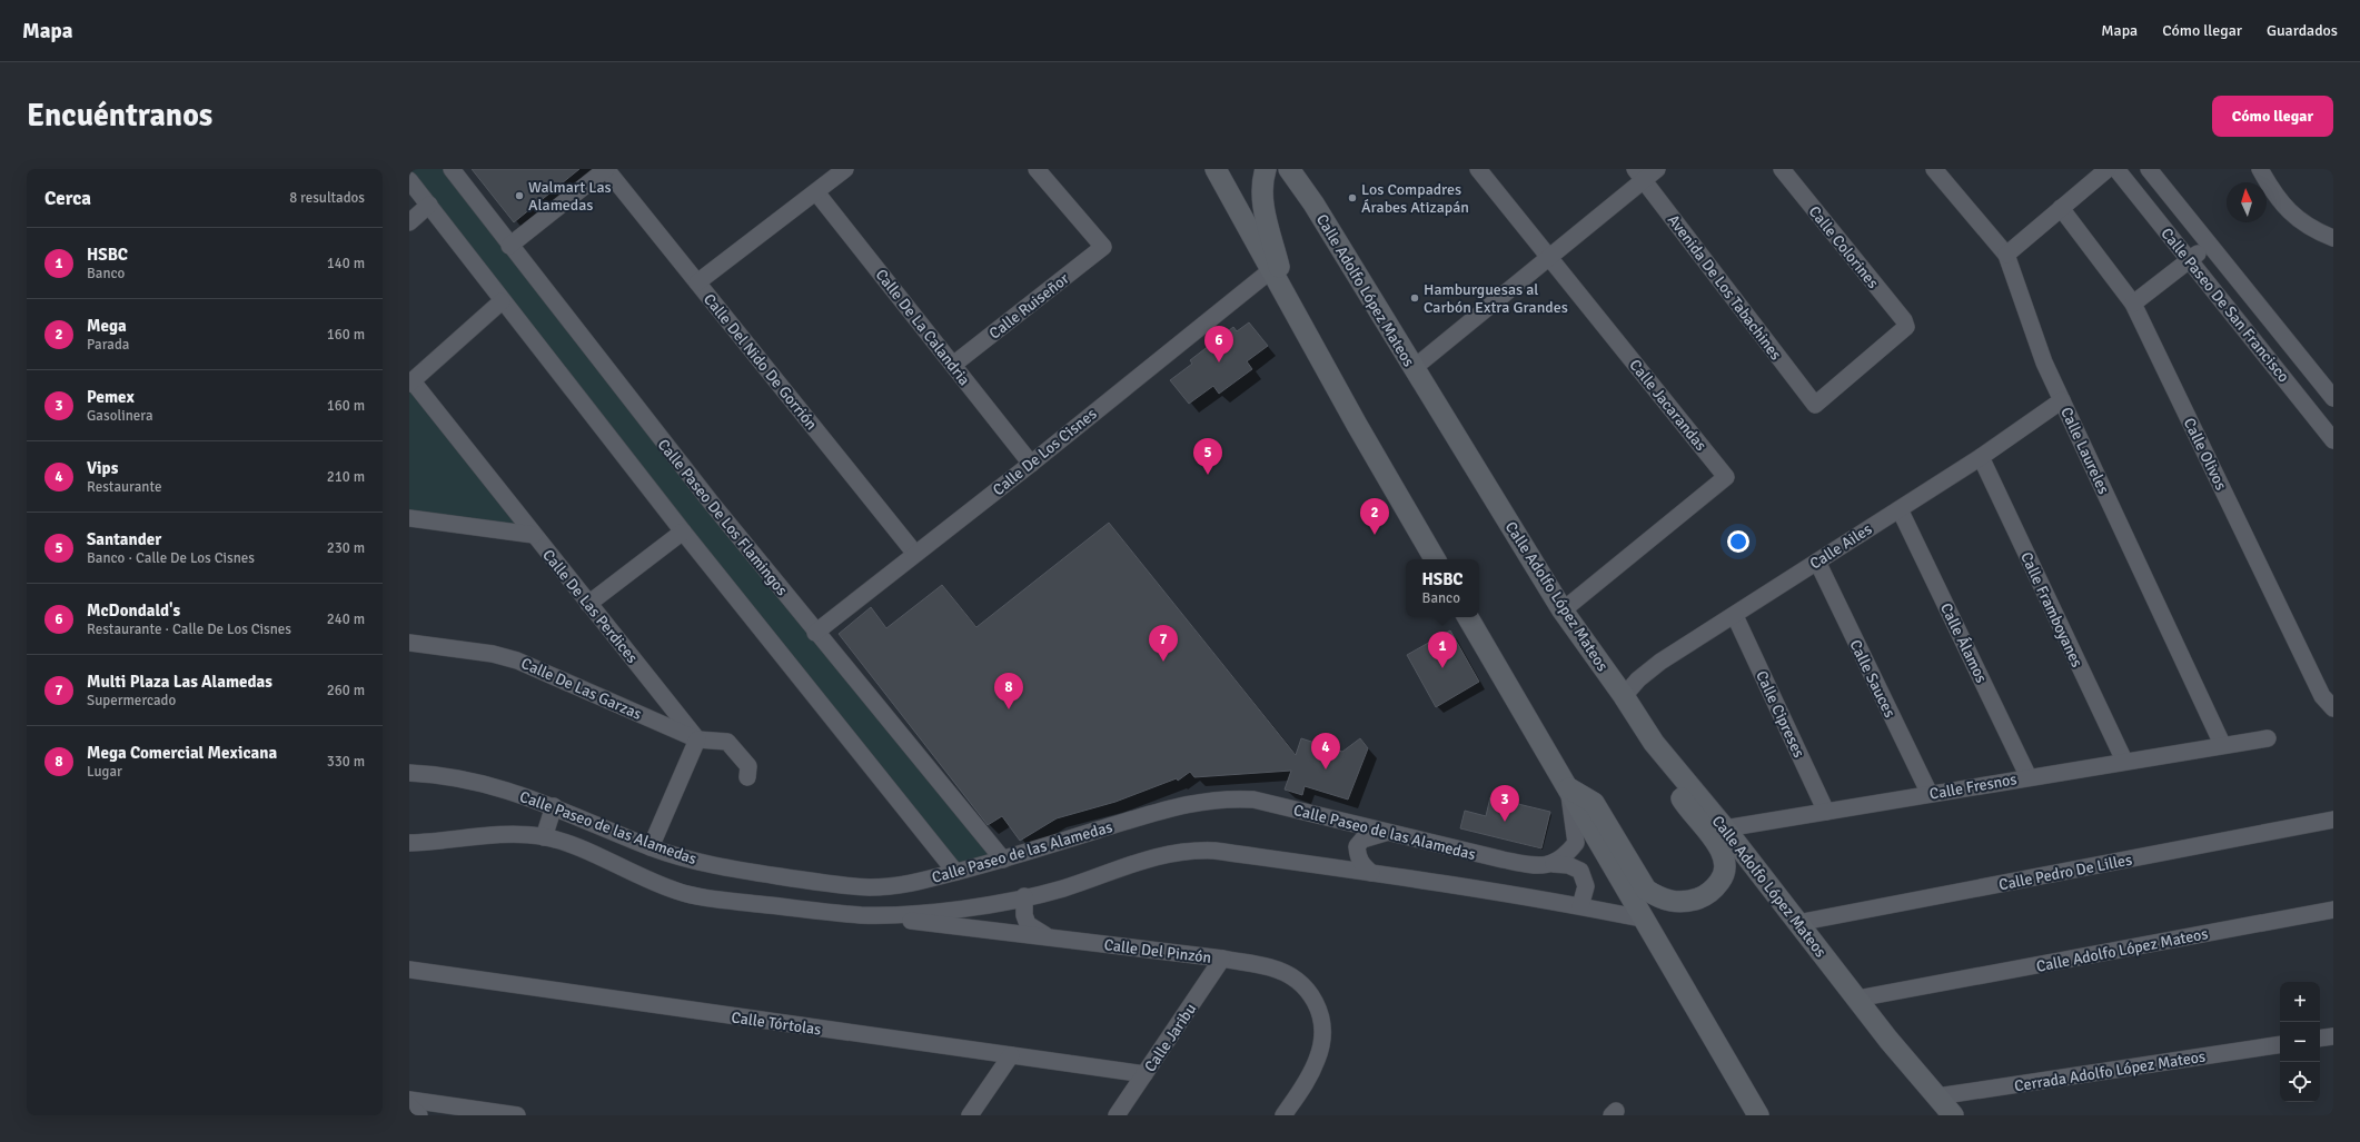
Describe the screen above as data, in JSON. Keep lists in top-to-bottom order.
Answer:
{
  "streets": {
    "main road": ["Calle Adolfo López Mateos"],
    "street": [
      "Calle Colorines",
      "Avenida De Los Tabachines",
      "Calle Paseo De San Francisco",
      "Calle Ruiseñor",
      "Calle De La Calandria",
      "Calle Del Nido De Gorrión",
      "Calle Jacarandas",
      "Calle Laureles",
      "Calle De Los Cisnes",
      "Calle Olivos",
      "Calle Paseo De Los Flamingos",
      "Calle Ailes",
      "Calle De Las Perdices",
      "Calle Framboyanes",
      "Calle Álamos",
      "Calle Sauces",
      "Calle De Las Garzas",
      "Calle Cipreses",
      "Calle Fresnos",
      "Calle Paseo de las Alamedas",
      "Calle Pedro De Lilles",
      "Calle Del Pinzón",
      "Calle Tórtolas",
      "Calle Jaribu",
      "Cerrada Adolfo López Mateos"
    ]
  },
  "crossings": [
    ["Calle Colorines", "Avenida De Los Tabachines"],
    ["Calle Adolfo López Mateos", "Calle Jacarandas"],
    ["Calle Adolfo López Mateos", "Calle Ailes"],
    ["Calle Adolfo López Mateos", "Calle Fresnos"],
    ["Calle Adolfo López Mateos", "Calle Pedro De Lilles"],
    ["Calle Adolfo López Mateos", "Cerrada Adolfo López Mateos"],
    ["Calle Ruiseñor", "Calle De La Calandria"],
    ["Calle De La Calandria", "Calle De Los Cisnes"],
    ["Calle Del Nido De Gorrión", "Calle De Los Cisnes"],
    ["Calle Laureles", "Calle Ailes"],
    ["Calle Laureles", "Calle Fresnos"],
    ["Calle De Los Cisnes", "Calle Paseo De Los Flamingos"],
    ["Calle Paseo De Los Flamingos", "Calle Paseo de las Alamedas"],
    ["Calle Ailes", "Calle Framboyanes"],
    ["Calle Ailes", "Calle Álamos"],
    ["Calle Ailes", "Calle Sauces"],
    ["Calle Ailes", "Calle Cipreses"],
    ["Calle De Las Perdices", "Calle De Las Garzas"],
    ["Calle Framboyanes", "Calle Fresnos"],
    ["Calle Álamos", "Calle Fresnos"],
    ["Calle Sauces", "Calle Fresnos"],
    ["Calle Cipreses", "Calle Fresnos"],
    ["Calle Paseo de las Alamedas", "Calle Del Pinzón"],
    ["Calle Del Pinzón", "Calle Jaribu"],
    ["Calle Tórtolas", "Calle Jaribu"]
  ],
  "places": ["Walmart Las Alamedas", "Los Compadres Árabes Atizapán", "Hamburguesas al Carbón Extra Grandes"],
  "north": "top",
  "page": {
    "header": "Mapa",
    "nav": ["Mapa", "Cómo llegar", "Guardados"],
    "buttons": "Cómo llegar",
    "title": "Encuéntranos",
    "heading": ["Cerca", "8 resultados"],
    "list": [
      {
        "mark": "1",
        "name": "HSBC",
        "note": "Banco",
        "value": "140 m"
      },
      {
        "mark": "2",
        "name": "Mega",
        "note": "Parada",
        "value": "160 m"
      },
      {
        "mark": "3",
        "name": "Pemex",
        "note": "Gasolinera",
        "value": "160 m"
      },
      {
        "mark": "4",
        "name": "Vips",
        "note": "Restaurante",
        "value": "210 m"
      },
      {
        "mark": "5",
        "name": "Santander",
        "note": "Banco · Calle De Los Cisnes",
        "value": "230 m"
      },
      {
        "mark": "6",
        "name": "McDondald's",
        "note": "Restaurante · Calle De Los Cisnes",
        "value": "240 m"
      },
      {
        "mark": "7",
        "name": "Multi Plaza Las Alamedas",
        "note": "Supermercado",
        "value": "260 m"
      },
      {
        "mark": "8",
        "name": "Mega Comercial Mexicana",
        "note": "Lugar",
        "value": "330 m"
      }
    ],
    "pins": [
      "6",
      "5",
      "2",
      "7",
      "1",
      "8",
      "4",
      "3"
    ],
    "popup": ["HSBC", "Banco"],
    "map_buttons": ["+", "−"]
  }
}
